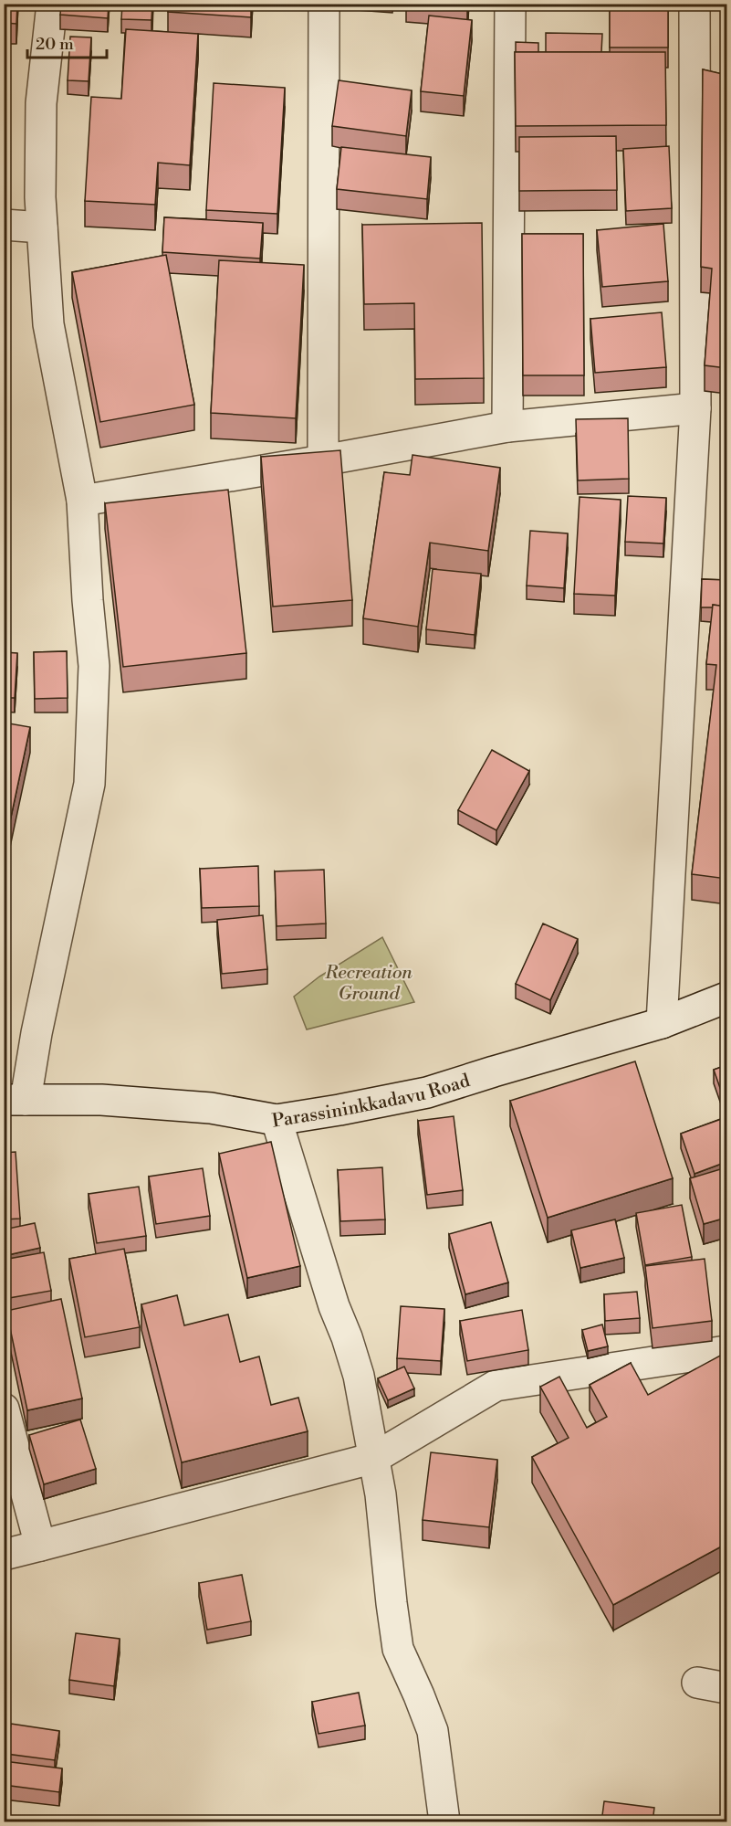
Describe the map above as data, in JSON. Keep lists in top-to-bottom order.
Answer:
{
  "streets": {
    "street": ["Parassininkkadavu Road"]
  },
  "parks": ["Recreation Ground"],
  "scale_bar": "20 m"
}
